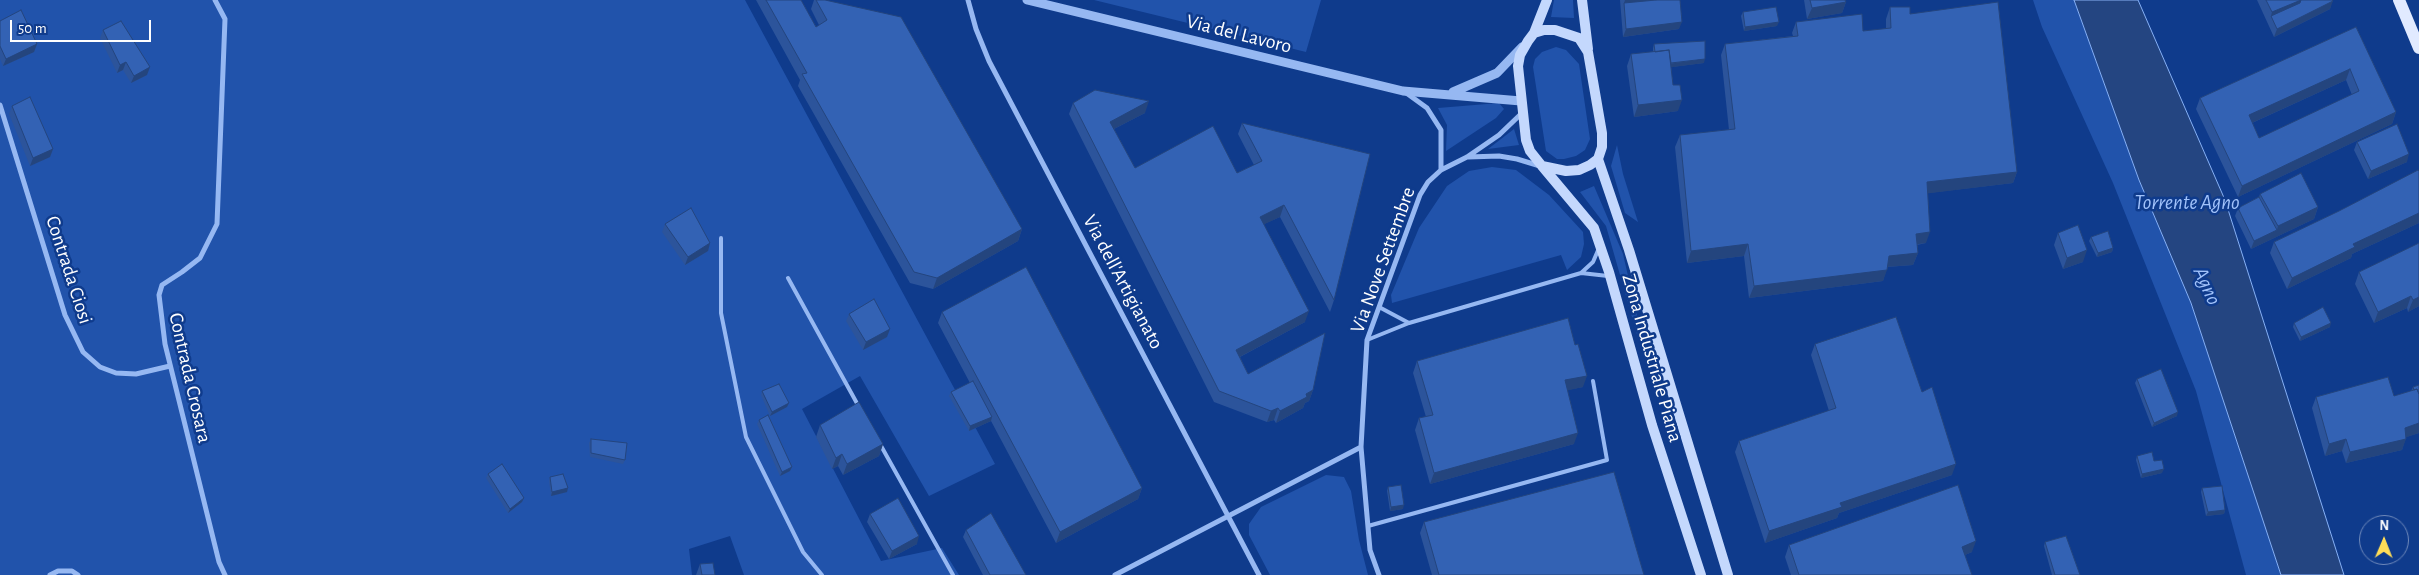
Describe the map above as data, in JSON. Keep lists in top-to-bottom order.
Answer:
{
  "streets": {
    "main road": ["Zona Industriale Piana"],
    "street": [
      "Via del Lavoro",
      "Via Nove Settembre",
      "Contrada Ciosi",
      "Via dell'Artigianato",
      "Contrada Crosara"
    ]
  },
  "crossings": [
    ["Via del Lavoro", "Via Nove Settembre"],
    ["Via del Lavoro", "Zona Industriale Piana"],
    ["Via Nove Settembre", "Zona Industriale Piana"],
    ["Contrada Ciosi", "Contrada Crosara"]
  ],
  "water": ["Torrente Agno", "Agno"],
  "scale_bar": "50 m",
  "north": "top"
}
